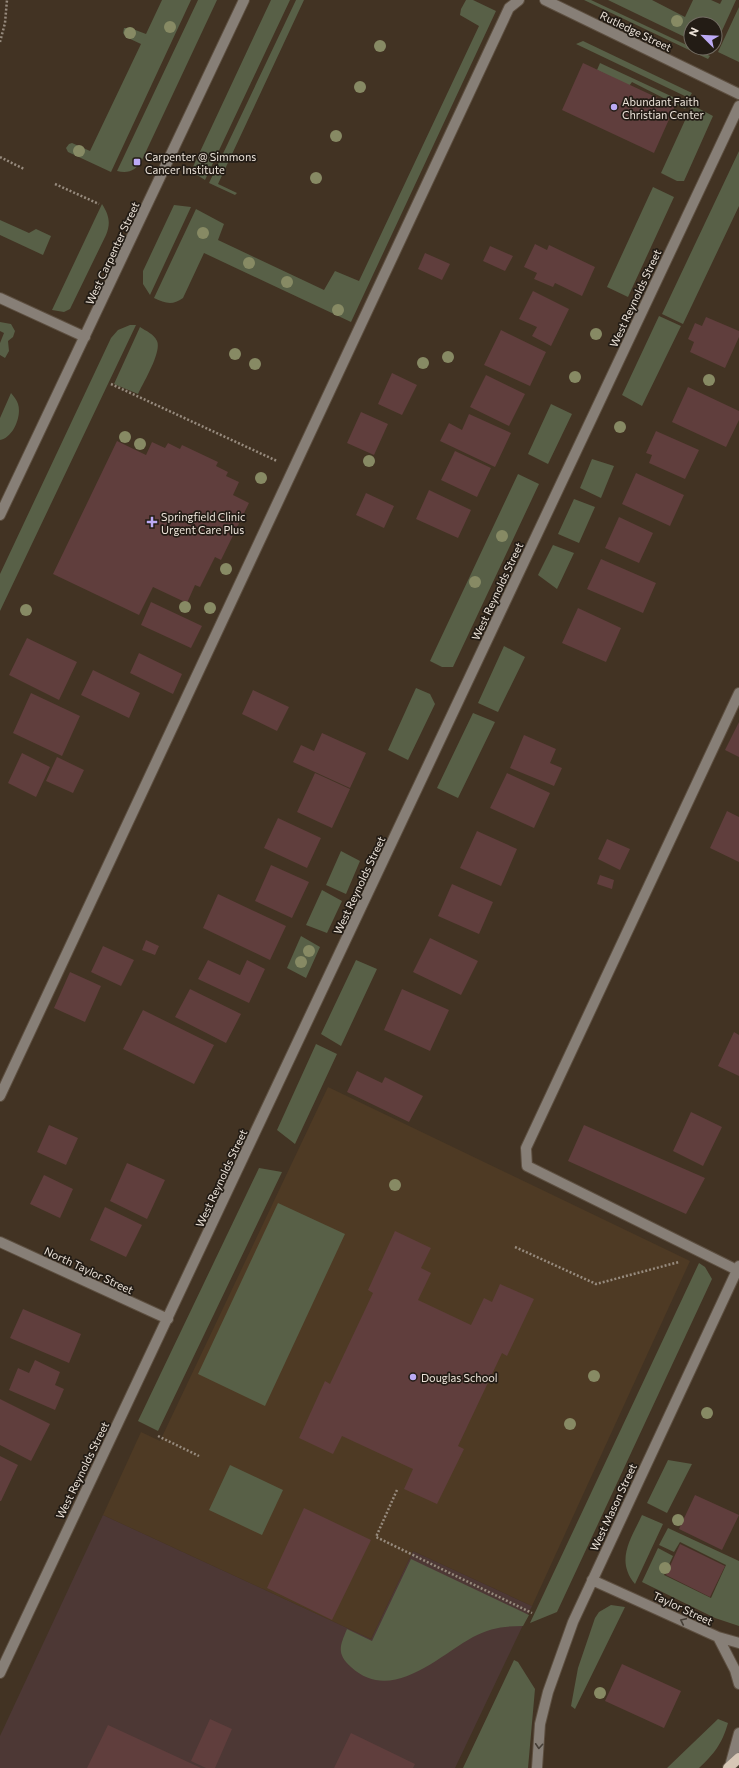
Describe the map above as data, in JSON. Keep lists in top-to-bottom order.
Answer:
{
  "streets": {
    "street": [
      "Rutledge Street",
      "West Carpenter Street",
      "West Reynolds Street",
      "North Taylor Street",
      "West Mason Street",
      "Taylor Street"
    ]
  },
  "crossings": [
    ["West Reynolds Street", "North Taylor Street"],
    ["West Mason Street", "Taylor Street"]
  ],
  "one_way": ["West Mason Street", "Taylor Street"],
  "places": {
    "other": ["Abundant Faith Christian Center", "Douglas School"],
    "transit": ["Carpenter @ Simmons Cancer Institute"],
    "health": ["Springfield Clinic Urgent Care Plus"]
  },
  "north": "top left"
}
